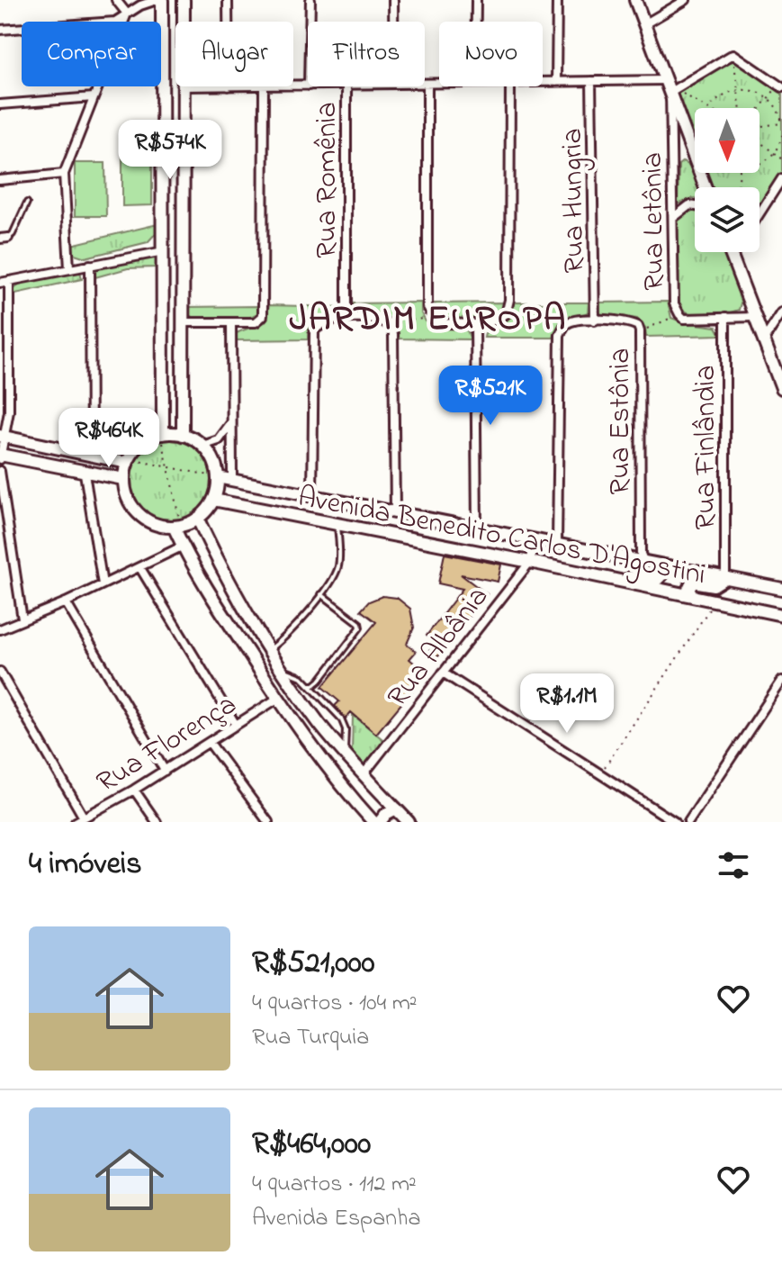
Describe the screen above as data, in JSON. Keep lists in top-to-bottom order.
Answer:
{
  "streets": {
    "main road": ["Avenida Benedito Carlos D'Agostini"],
    "street": [
      "Rua Romênia",
      "Rua Hungria",
      "Rua Letônia",
      "Rua Estônia",
      "Rua Finlândia",
      "Rua Albânia",
      "Rua Florença"
    ]
  },
  "crossings": [
    ["Rua Hungria", "Rua Estônia"],
    ["Rua Letônia", "Rua Finlândia"],
    ["Rua Estônia", "Avenida Benedito Carlos D'Agostini"],
    ["Rua Finlândia", "Avenida Benedito Carlos D'Agostini"],
    ["Avenida Benedito Carlos D'Agostini", "Rua Albânia"]
  ],
  "districts": ["JARDIM EUROPA"],
  "north": "bottom",
  "page": {
    "chip": [
      "Comprar",
      "Alugar",
      "Filtros",
      "Novo"
    ],
    "price": [
      "R$574K",
      "R$521K",
      "R$464K",
      "R$1.1M"
    ],
    "heading": "4 imóveis",
    "list": [
      {
        "name": "R$521,000",
        "note": "4 quartos · 104 m² · Rua Turquia"
      },
      {
        "name": "R$464,000",
        "note": "4 quartos · 112 m² · Avenida Espanha"
      }
    ]
  }
}
